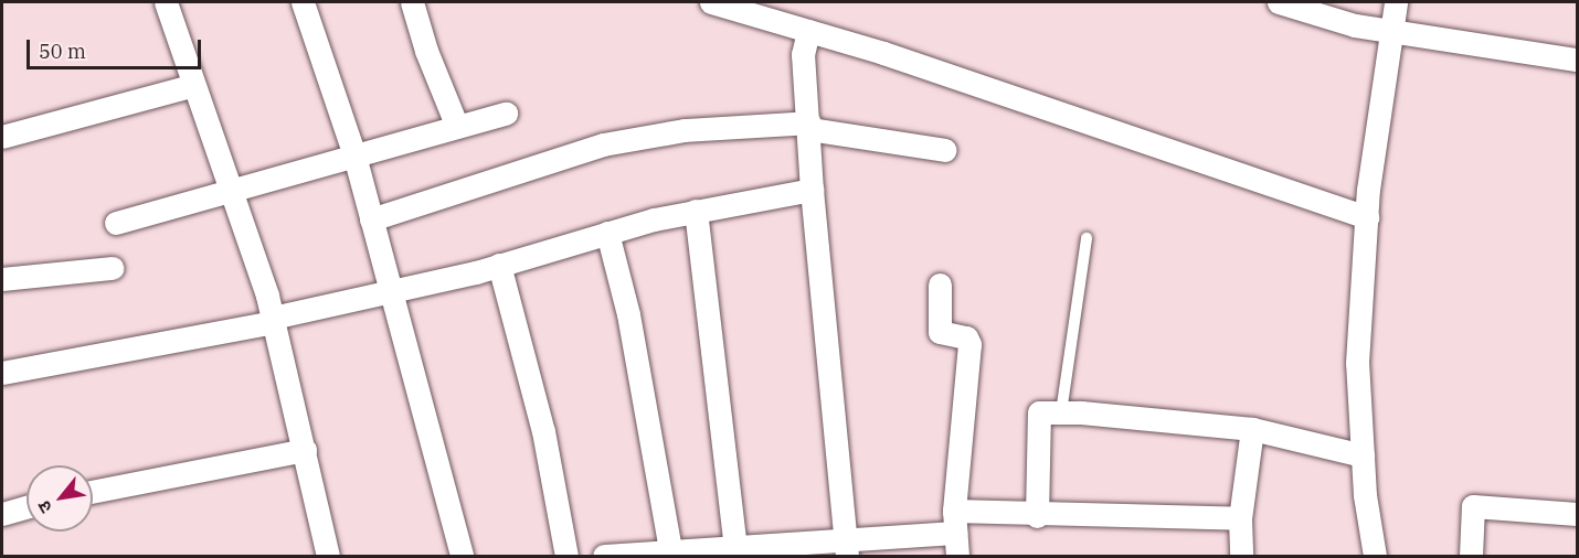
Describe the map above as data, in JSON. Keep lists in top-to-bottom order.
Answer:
{
  "scale_bar": "50 m",
  "north": "bottom left"
}
